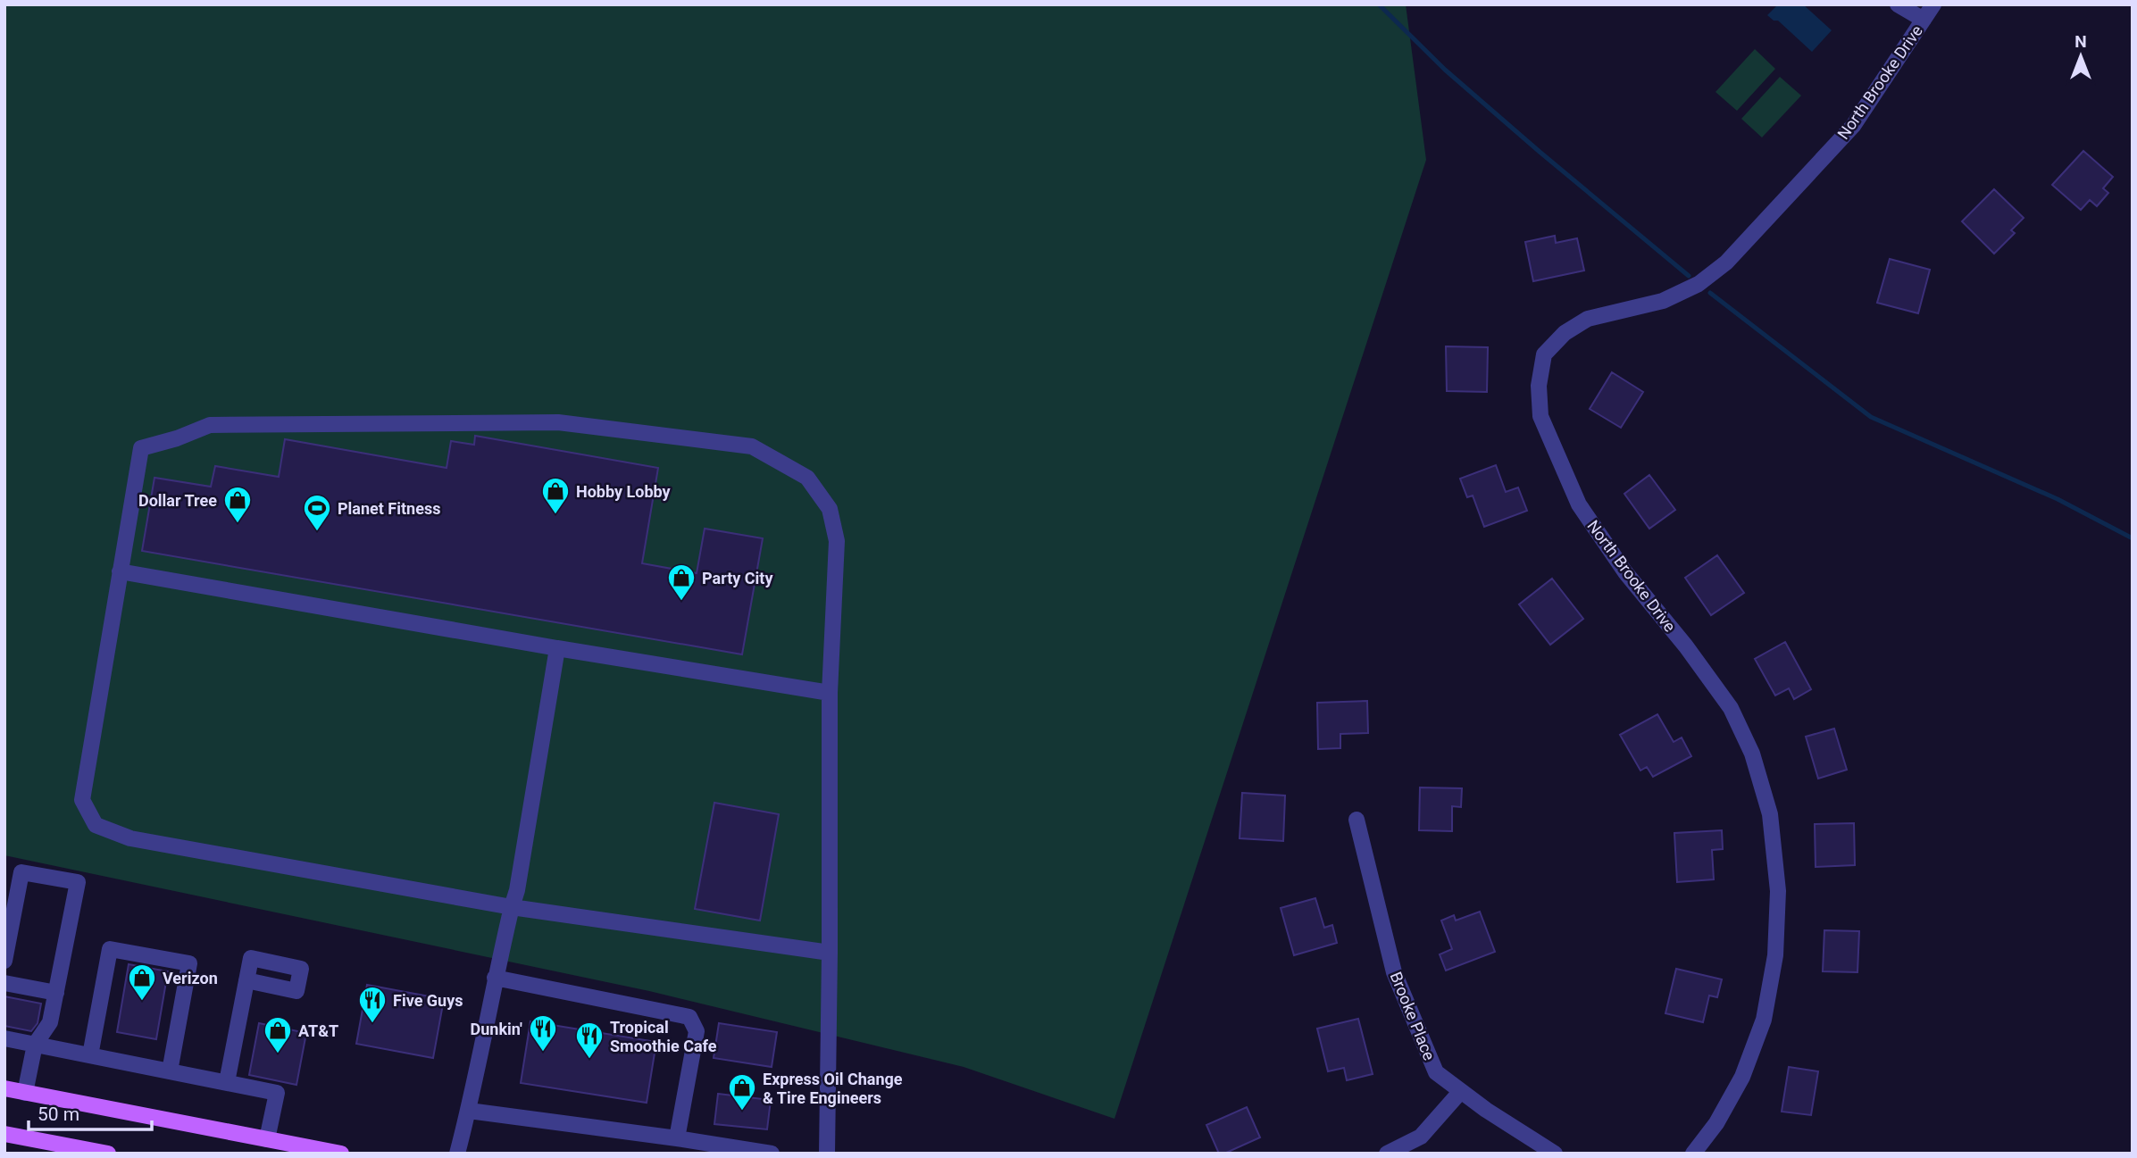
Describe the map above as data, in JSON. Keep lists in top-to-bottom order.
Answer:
{
  "streets": {
    "street": ["North Brooke Drive", "Brooke Place"]
  },
  "places": {
    "shop": [
      "Hobby Lobby",
      "Dollar Tree",
      "Party City",
      "Verizon",
      "AT&T",
      "Express Oil Change & Tire Engineers"
    ],
    "sports": ["Planet Fitness"],
    "restaurant": ["Five Guys", "Dunkin'", "Tropical Smoothie Cafe"]
  },
  "scale_bar": "50 m",
  "north": "top"
}
